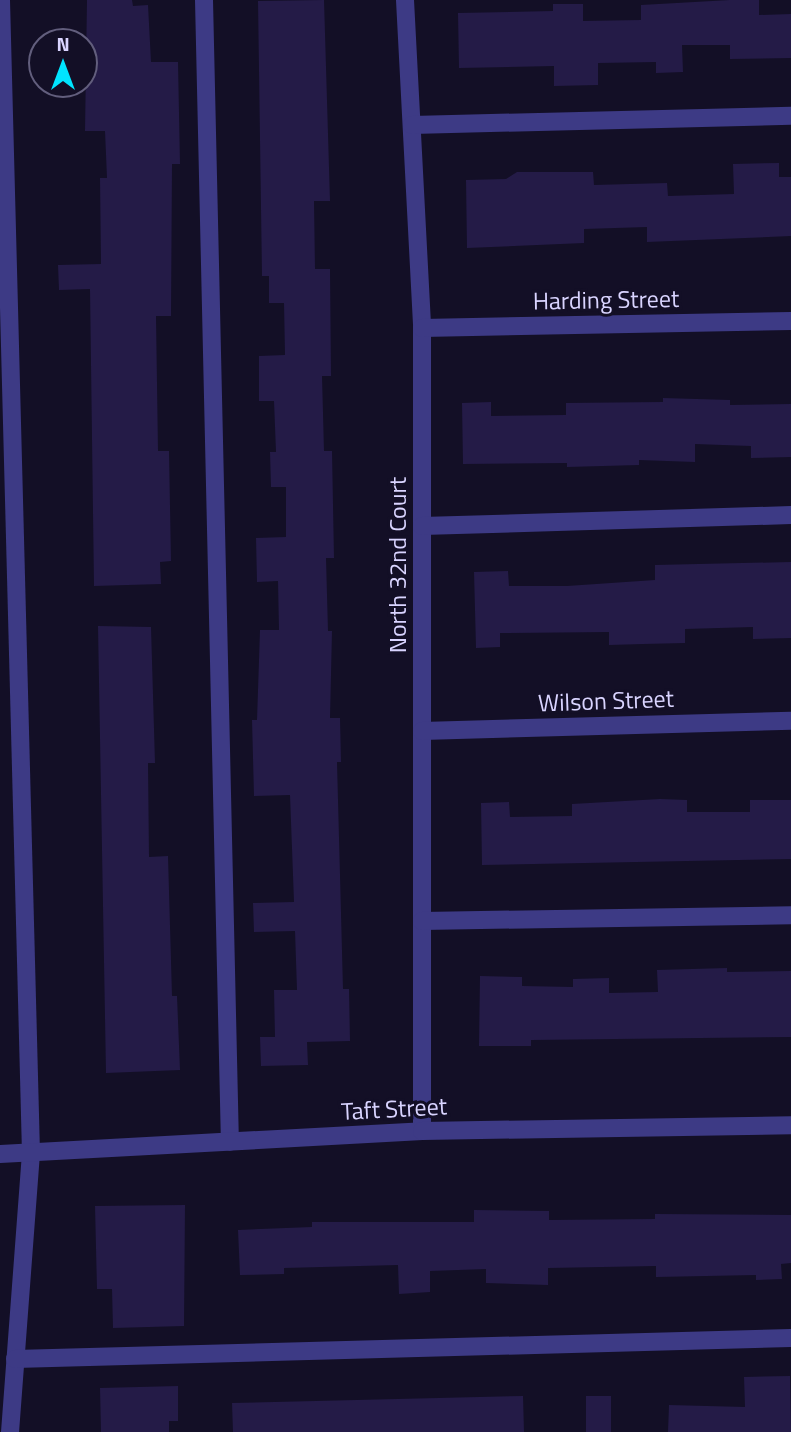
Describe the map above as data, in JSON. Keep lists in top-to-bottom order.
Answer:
{
  "streets": {
    "street": [
      "Harding Street",
      "North 32nd Court",
      "Wilson Street",
      "Taft Street"
    ]
  },
  "crossings": [
    ["Harding Street", "North 32nd Court"],
    ["North 32nd Court", "Wilson Street"],
    ["North 32nd Court", "Taft Street"]
  ],
  "north": "top"
}
